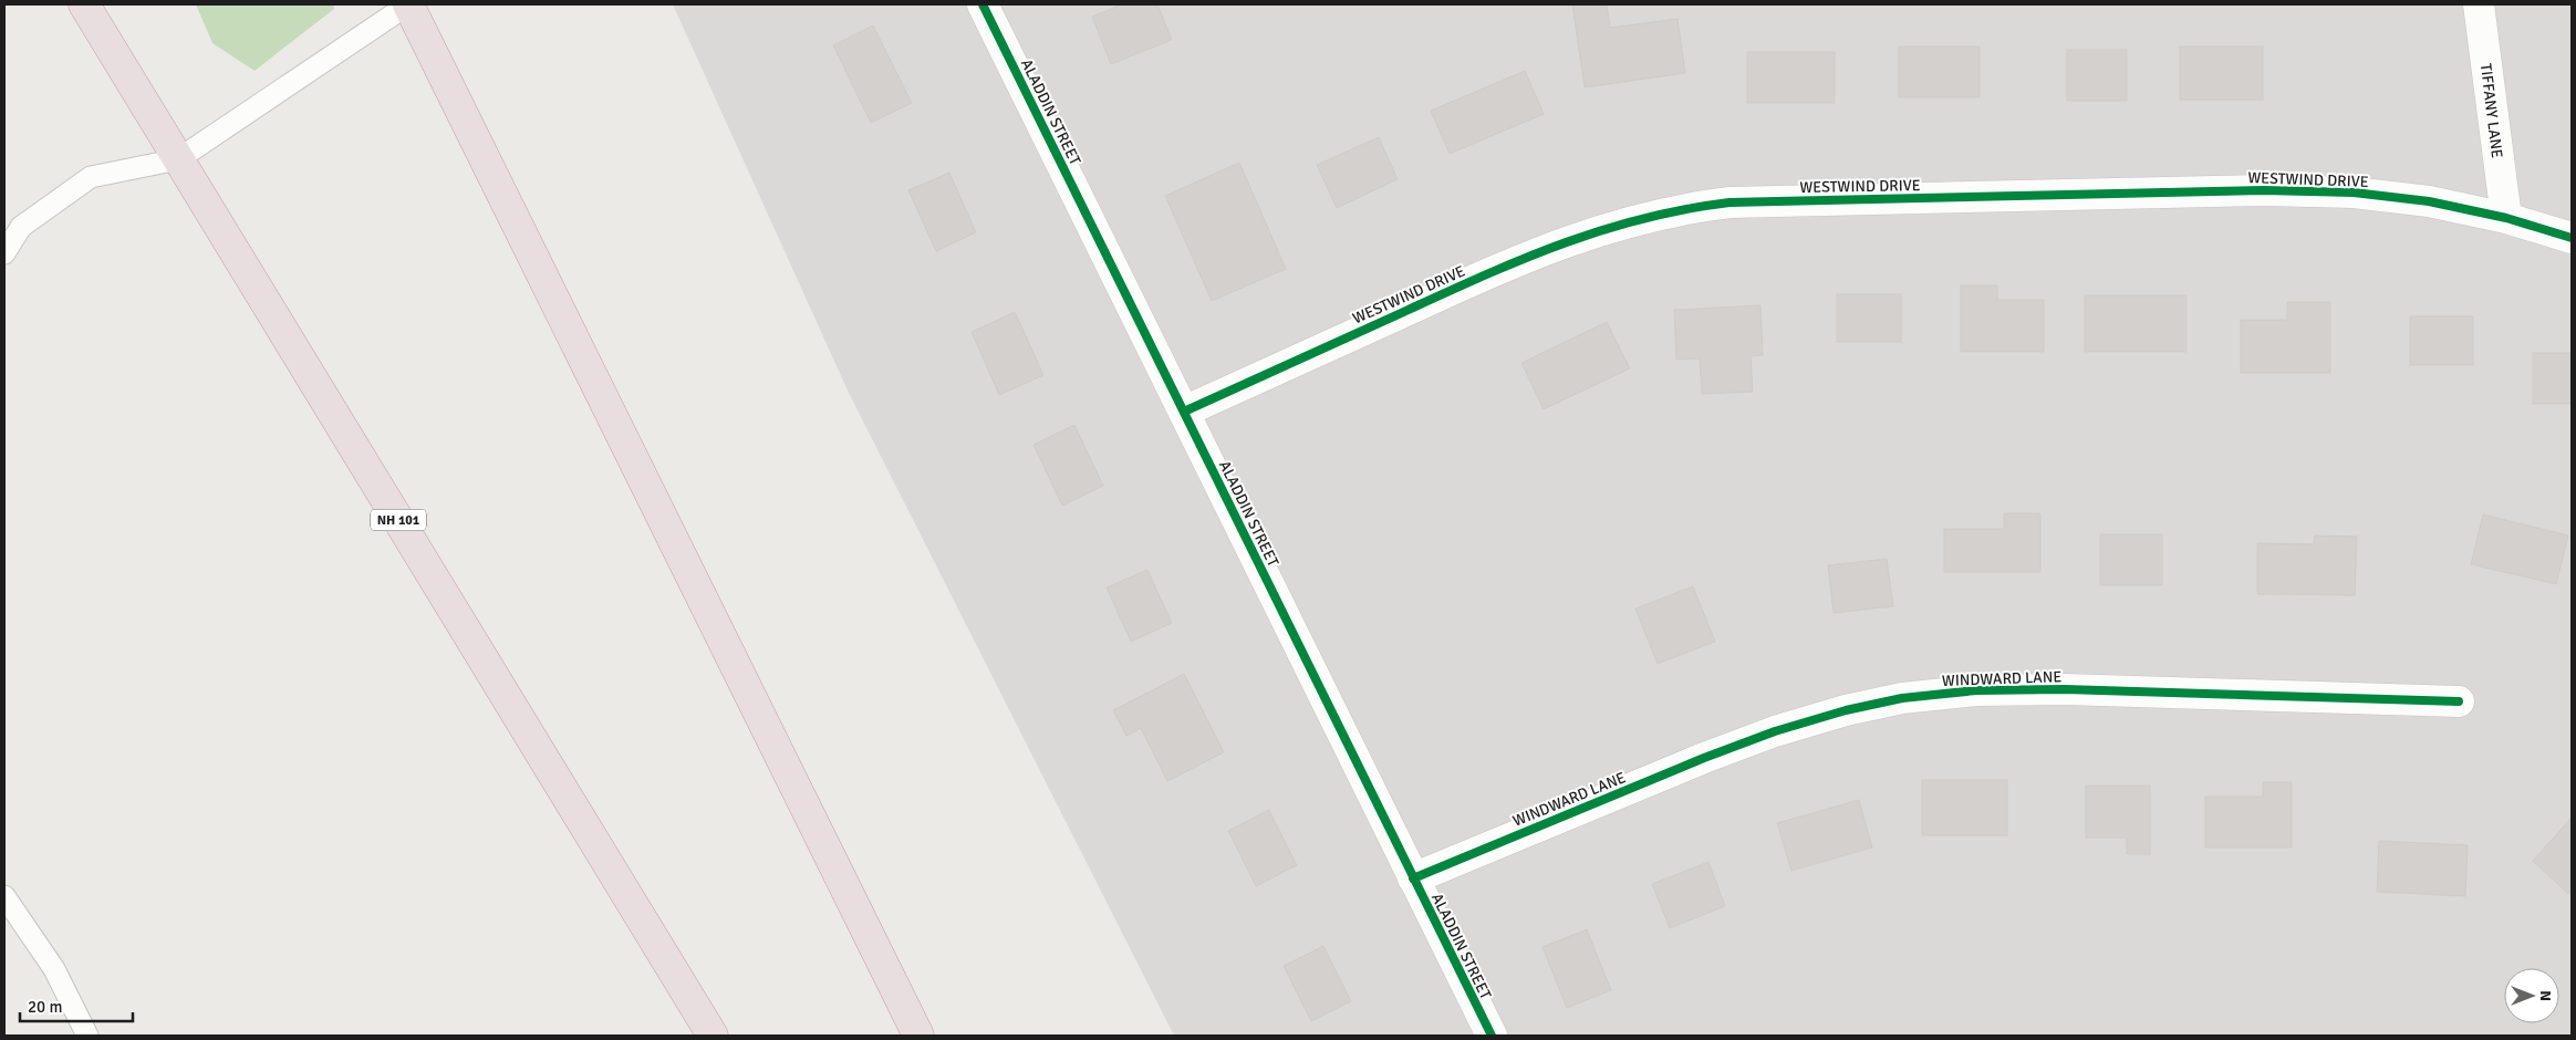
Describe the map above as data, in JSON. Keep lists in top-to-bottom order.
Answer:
{
  "streets": {
    "highway": ["NH 101"],
    "street": [
      "TIFFANY LANE",
      "ALADDIN STREET",
      "WESTWIND DRIVE",
      "WINDWARD LANE"
    ]
  },
  "crossings": [
    ["TIFFANY LANE", "WESTWIND DRIVE"],
    ["ALADDIN STREET", "WESTWIND DRIVE"],
    ["ALADDIN STREET", "WINDWARD LANE"]
  ],
  "scale_bar": "20 m",
  "north": "right"
}
